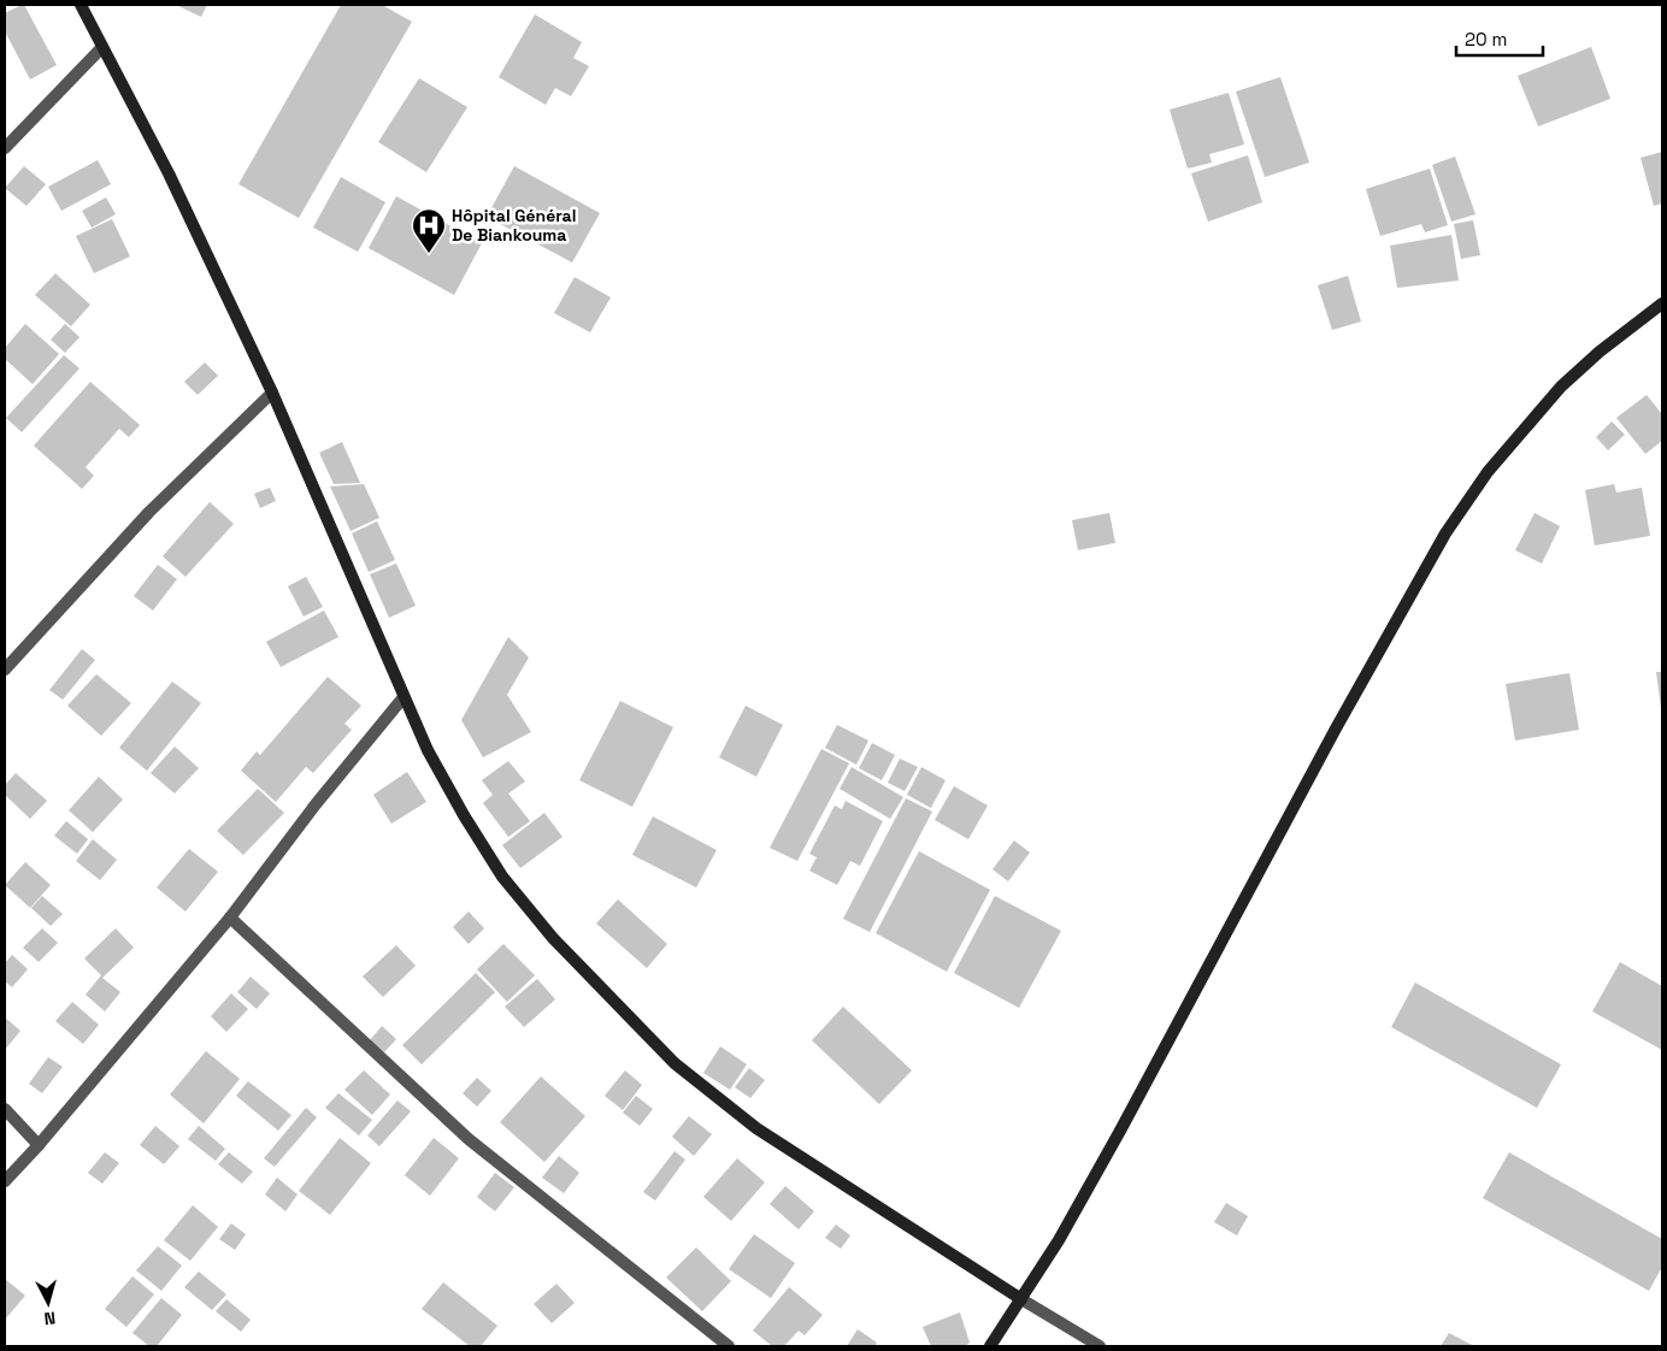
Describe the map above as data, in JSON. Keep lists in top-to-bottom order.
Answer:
{
  "places": {
    "hospital": ["Hôpital Général De Biankouma"]
  },
  "scale_bar": "20 m",
  "north": "bottom"
}
